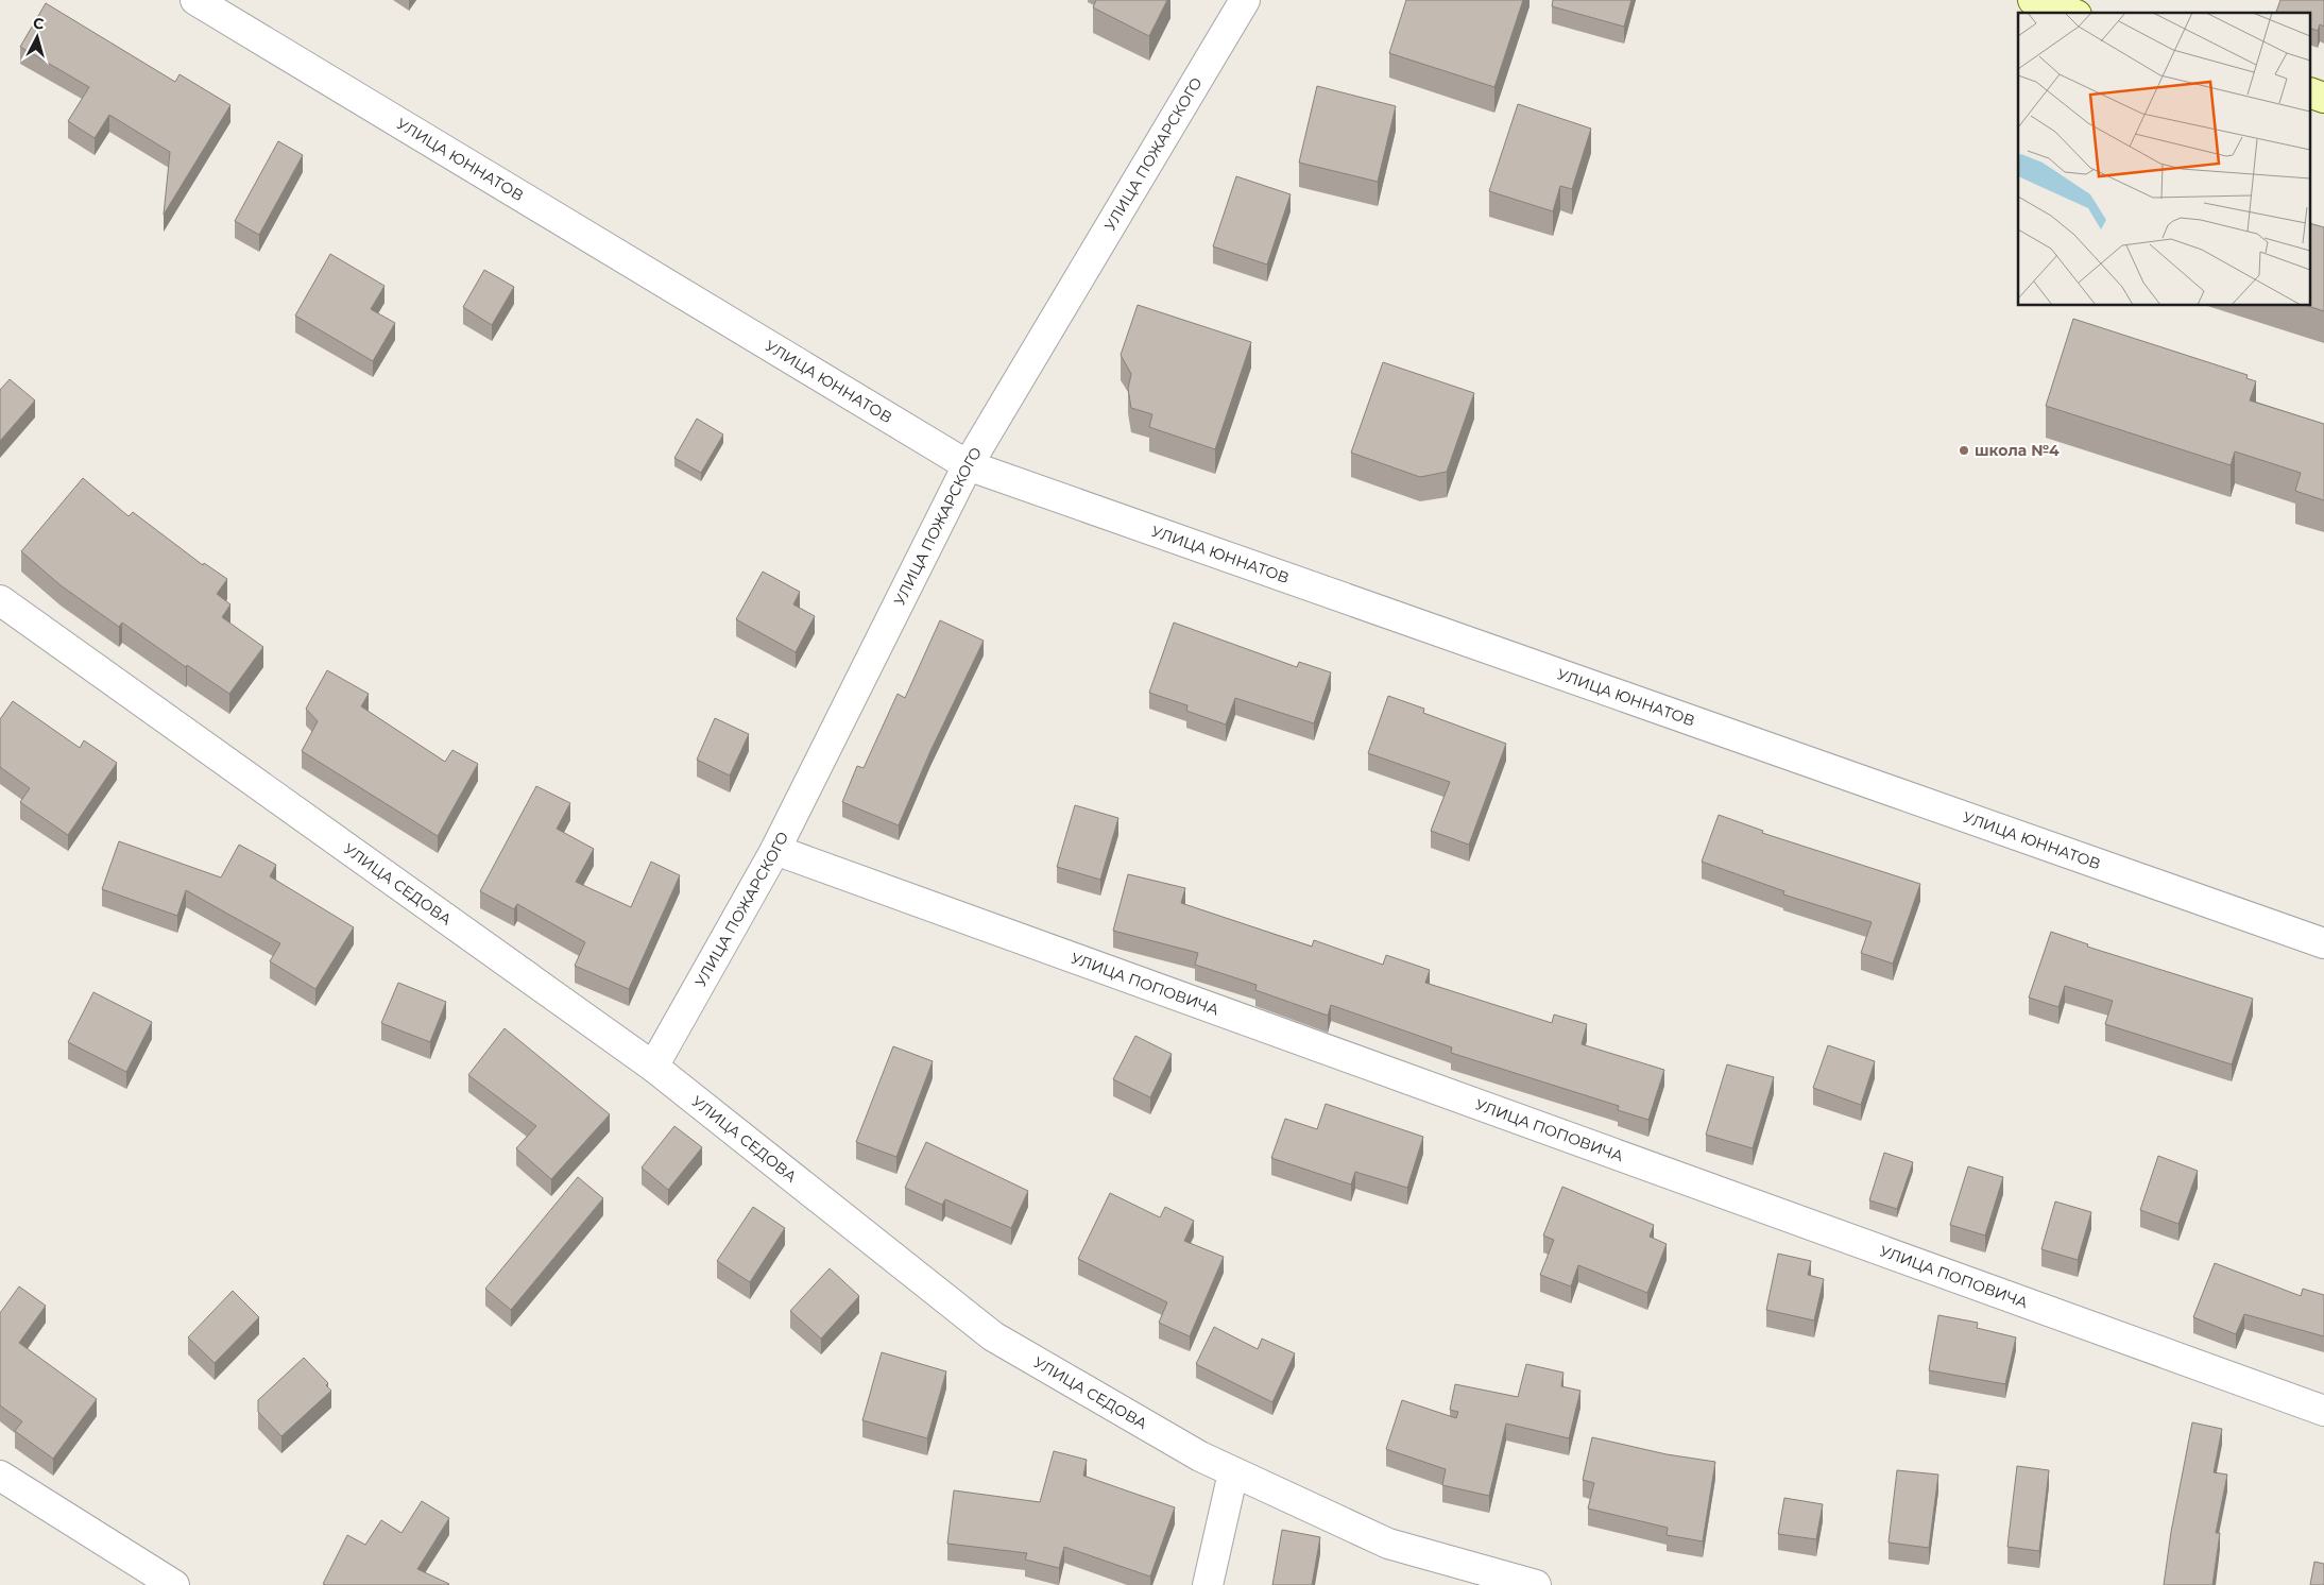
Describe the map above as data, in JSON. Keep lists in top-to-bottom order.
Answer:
{
  "streets": {
    "street": [
      "УЛИЦА ПОЖАРСКОГО",
      "УЛИЦА ЮННАТОВ",
      "УЛИЦА СЕДОВА",
      "УЛИЦА ПОПОВИЧА"
    ]
  },
  "crossings": [
    ["УЛИЦА ПОЖАРСКОГО", "УЛИЦА ЮННАТОВ"],
    ["УЛИЦА ПОЖАРСКОГО", "УЛИЦА СЕДОВА"],
    ["УЛИЦА ПОЖАРСКОГО", "УЛИЦА ПОПОВИЧА"]
  ],
  "places": ["школа №4"],
  "north": "top"
}
